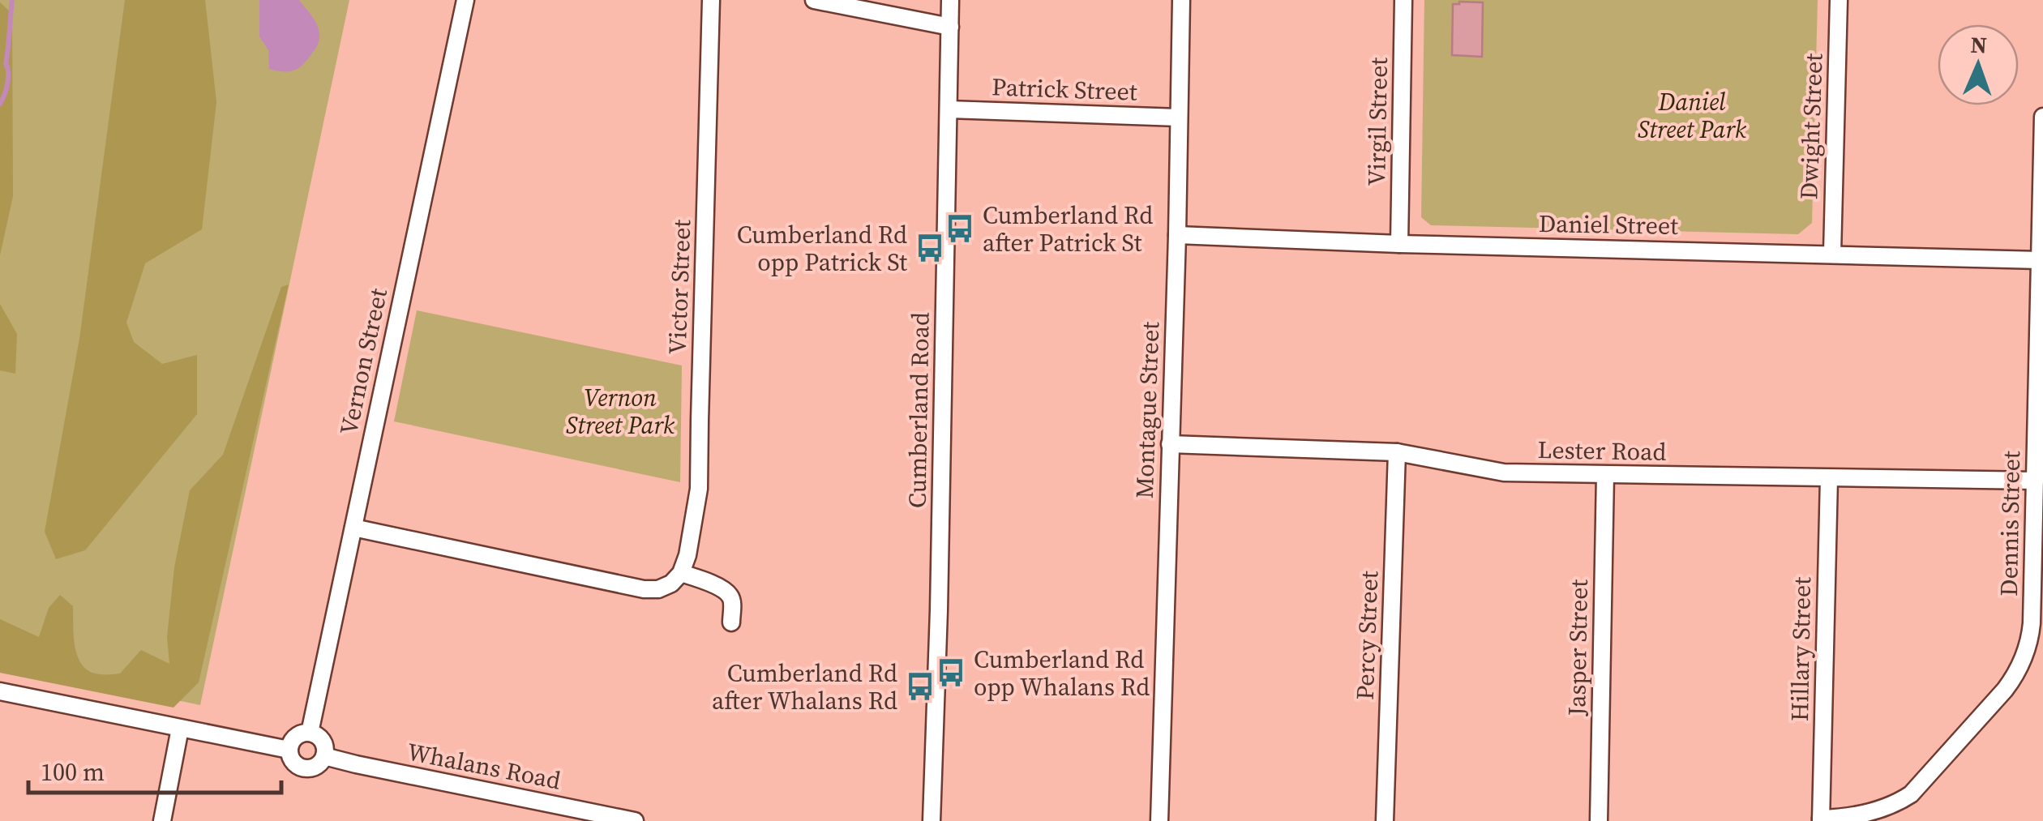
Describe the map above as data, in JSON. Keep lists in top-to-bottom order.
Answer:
{
  "streets": {
    "street": [
      "Patrick Street",
      "Virgil Street",
      "Dwight Street",
      "Daniel Street",
      "Victor Street",
      "Vernon Street",
      "Cumberland Road",
      "Montague Street",
      "Lester Road",
      "Dennis Street",
      "Percy Street",
      "Jasper Street",
      "Hillary Street",
      "Whalans Road"
    ]
  },
  "crossings": [
    ["Patrick Street", "Cumberland Road"],
    ["Patrick Street", "Montague Street"],
    ["Virgil Street", "Daniel Street"],
    ["Dwight Street", "Daniel Street"],
    ["Daniel Street", "Montague Street"],
    ["Daniel Street", "Dennis Street"],
    ["Vernon Street", "Whalans Road"],
    ["Montague Street", "Lester Road"],
    ["Lester Road", "Dennis Street"],
    ["Lester Road", "Percy Street"],
    ["Lester Road", "Jasper Street"],
    ["Lester Road", "Hillary Street"],
    ["Dennis Street", "Hillary Street"]
  ],
  "parks": ["Daniel Street Park", "Vernon Street Park"],
  "places": {
    "bus stop": [
      "Cumberland Rd after Patrick St",
      "Cumberland Rd opp Patrick St",
      "Cumberland Rd opp Whalans Rd",
      "Cumberland Rd after Whalans Rd"
    ]
  },
  "scale_bar": "100 m",
  "north": "top"
}
